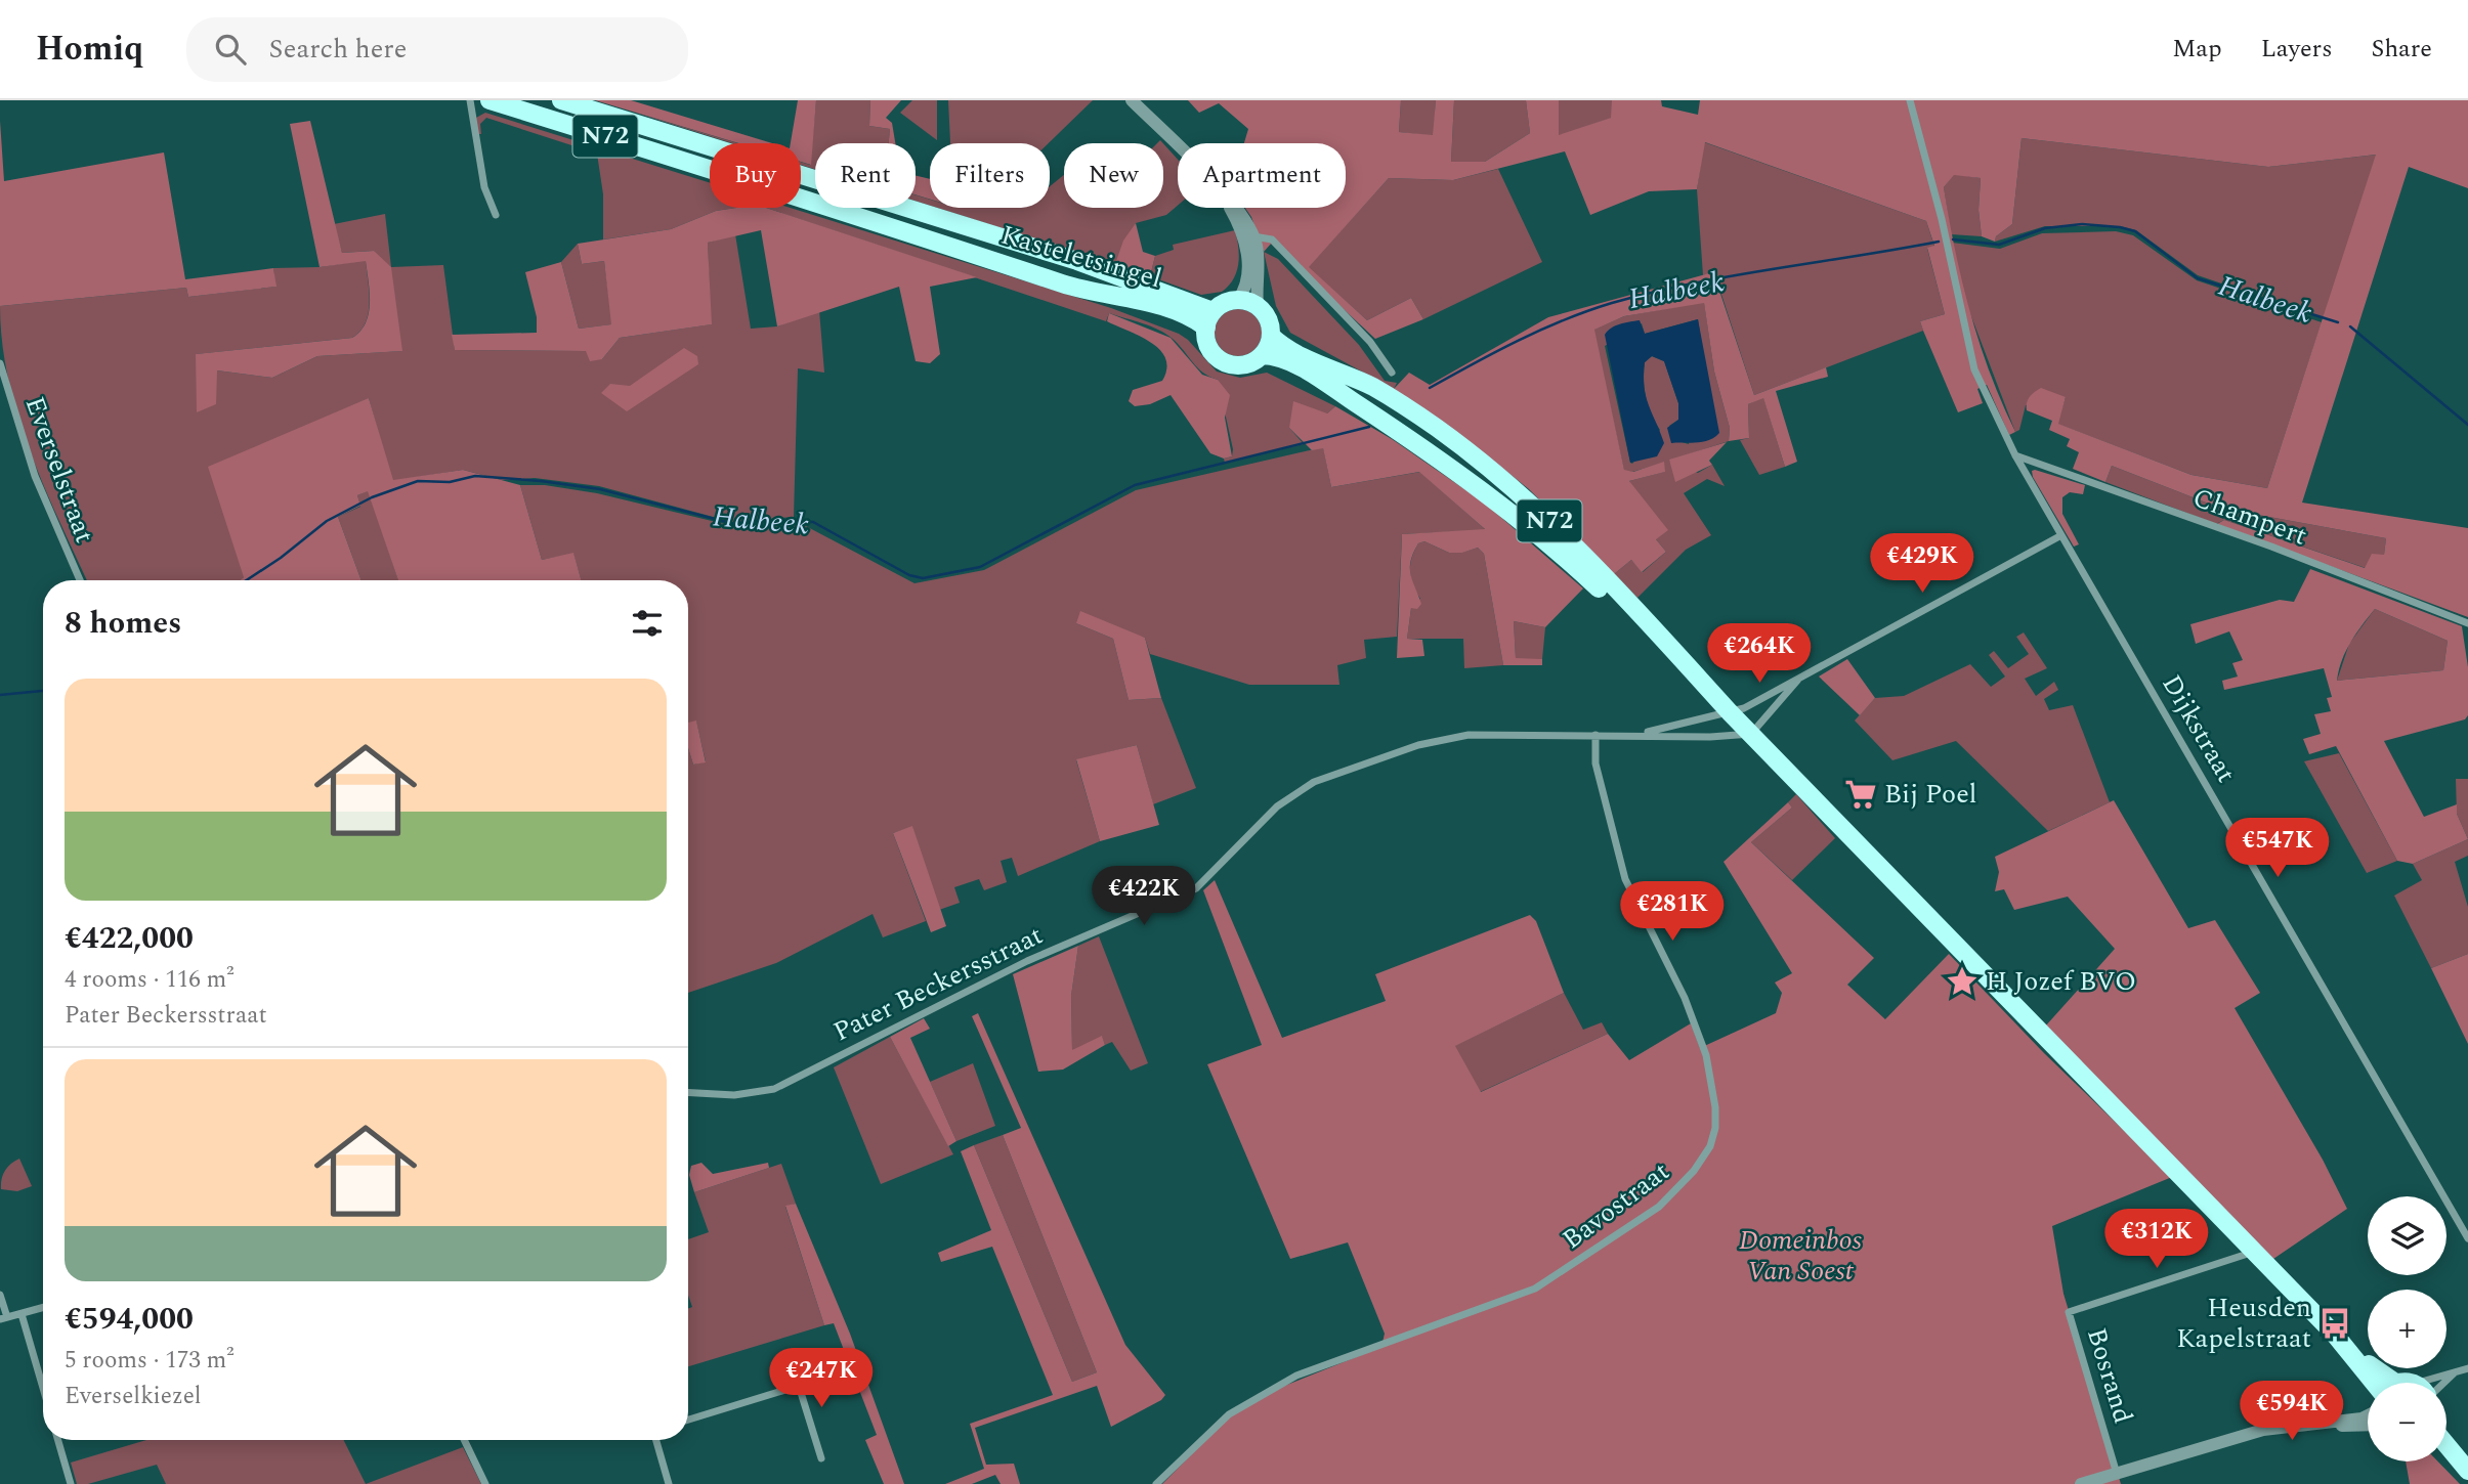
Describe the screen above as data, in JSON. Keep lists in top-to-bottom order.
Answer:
{
  "streets": {
    "main road": ["N72", "Kasteletsingel"],
    "street": [
      "Everselstraat",
      "Champert",
      "Dijkstraat",
      "Pater Beckersstraat",
      "Bavostraat",
      "Bosrand"
    ]
  },
  "crossings": [
    ["N72", "Kasteletsingel"],
    ["N72", "Pater Beckersstraat"],
    ["N72", "Bosrand"],
    ["Champert", "Dijkstraat"],
    ["Dijkstraat", "Pater Beckersstraat"],
    ["Pater Beckersstraat", "Bavostraat"]
  ],
  "water": ["Halbeek"],
  "parks": ["Domeinbos Van Soest"],
  "places": {
    "supermarket": ["Bij Poel"],
    "place": ["H Jozef BVO"],
    "bus stop": ["Heusden Kapelstraat"]
  },
  "page": {
    "header": "Homiq",
    "search": "Search here",
    "nav": ["Map", "Layers", "Share"],
    "chip": [
      "Buy",
      "Rent",
      "Filters",
      "New",
      "Apartment"
    ],
    "price": [
      "€429K",
      "€264K",
      "€547K",
      "€422K",
      "€281K",
      "€312K",
      "€247K",
      "€594K"
    ],
    "heading": "8 homes",
    "list": [
      {
        "name": "€422,000",
        "note": "4 rooms · 116 m² · Pater Beckersstraat"
      },
      {
        "name": "€594,000",
        "note": "5 rooms · 173 m² · Everselkiezel"
      }
    ],
    "map_buttons": ["+", "−"]
  }
}
